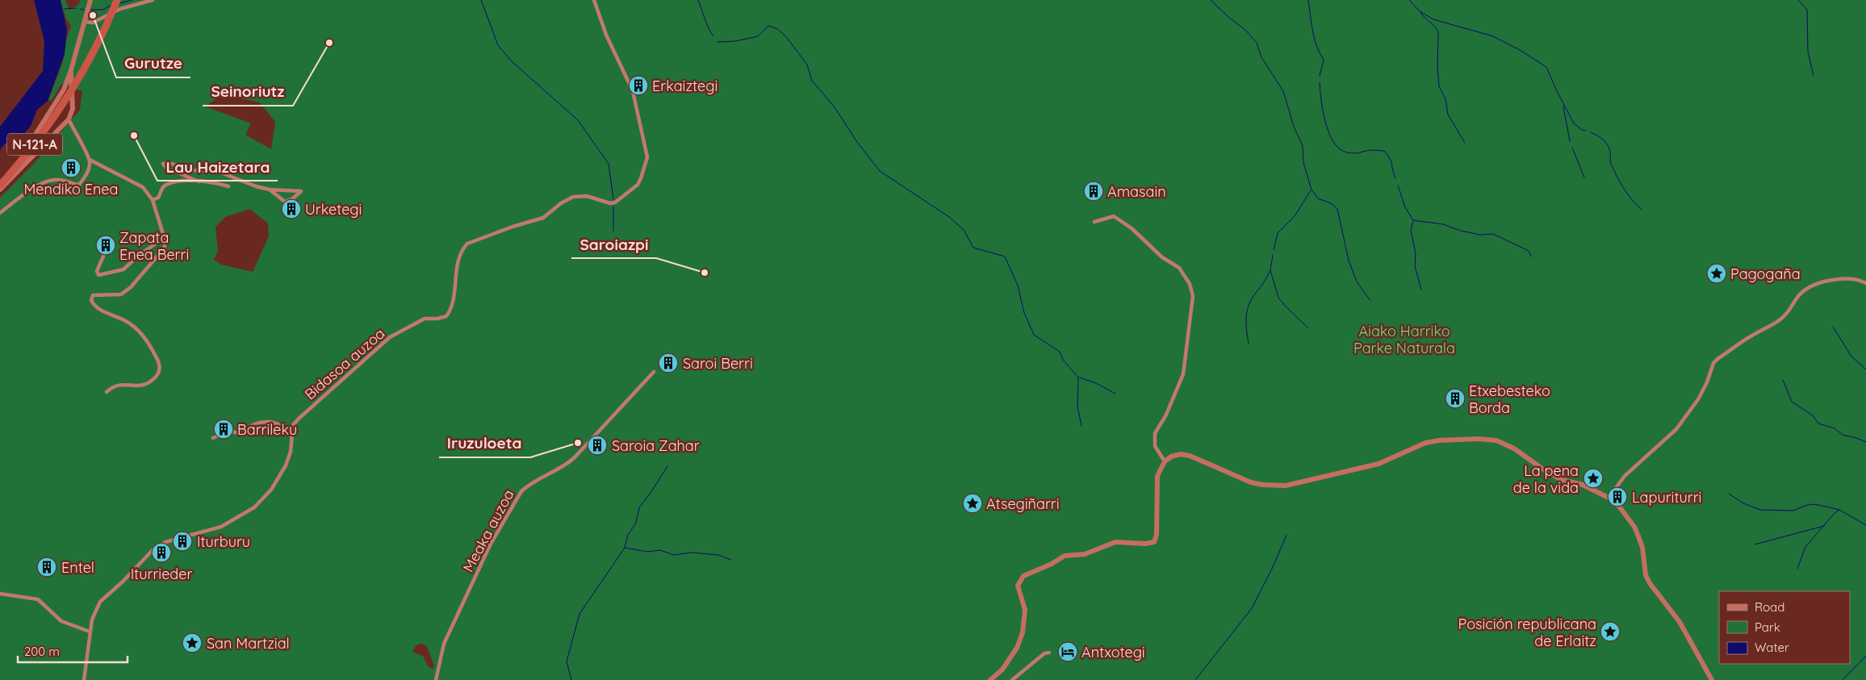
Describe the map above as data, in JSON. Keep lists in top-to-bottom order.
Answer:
{
  "streets": {
    "highway": ["N-121-A"],
    "street": ["Bidasoa auzoa", "Meaka auzoa"]
  },
  "parks": ["Aiako Harriko Parke Naturala"],
  "places": {
    "other": [
      "Gurutze",
      "Seinoriutz",
      "Lau Haizetara",
      "Saroiazpi",
      "Iruzuloeta"
    ],
    "building": [
      "Erkaiztegi",
      "Mendiko Enea",
      "Amasain",
      "Urketegi",
      "Zapata Enea Berri",
      "Saroi Berri",
      "Etxebesteko Borda",
      "Barrileku",
      "Saroia Zahar",
      "Lapuriturri",
      "Iturburu",
      "Iturrieder",
      "Entel"
    ],
    "place": [
      "Pagogaña",
      "La pena de la vida",
      "Atsegiñarri",
      "Posición republicana de Erlaitz",
      "San Martzial"
    ],
    "hotel": ["Antxotegi"]
  },
  "legend": ["Road", "Park", "Water"],
  "scale_bar": "200 m"
}
